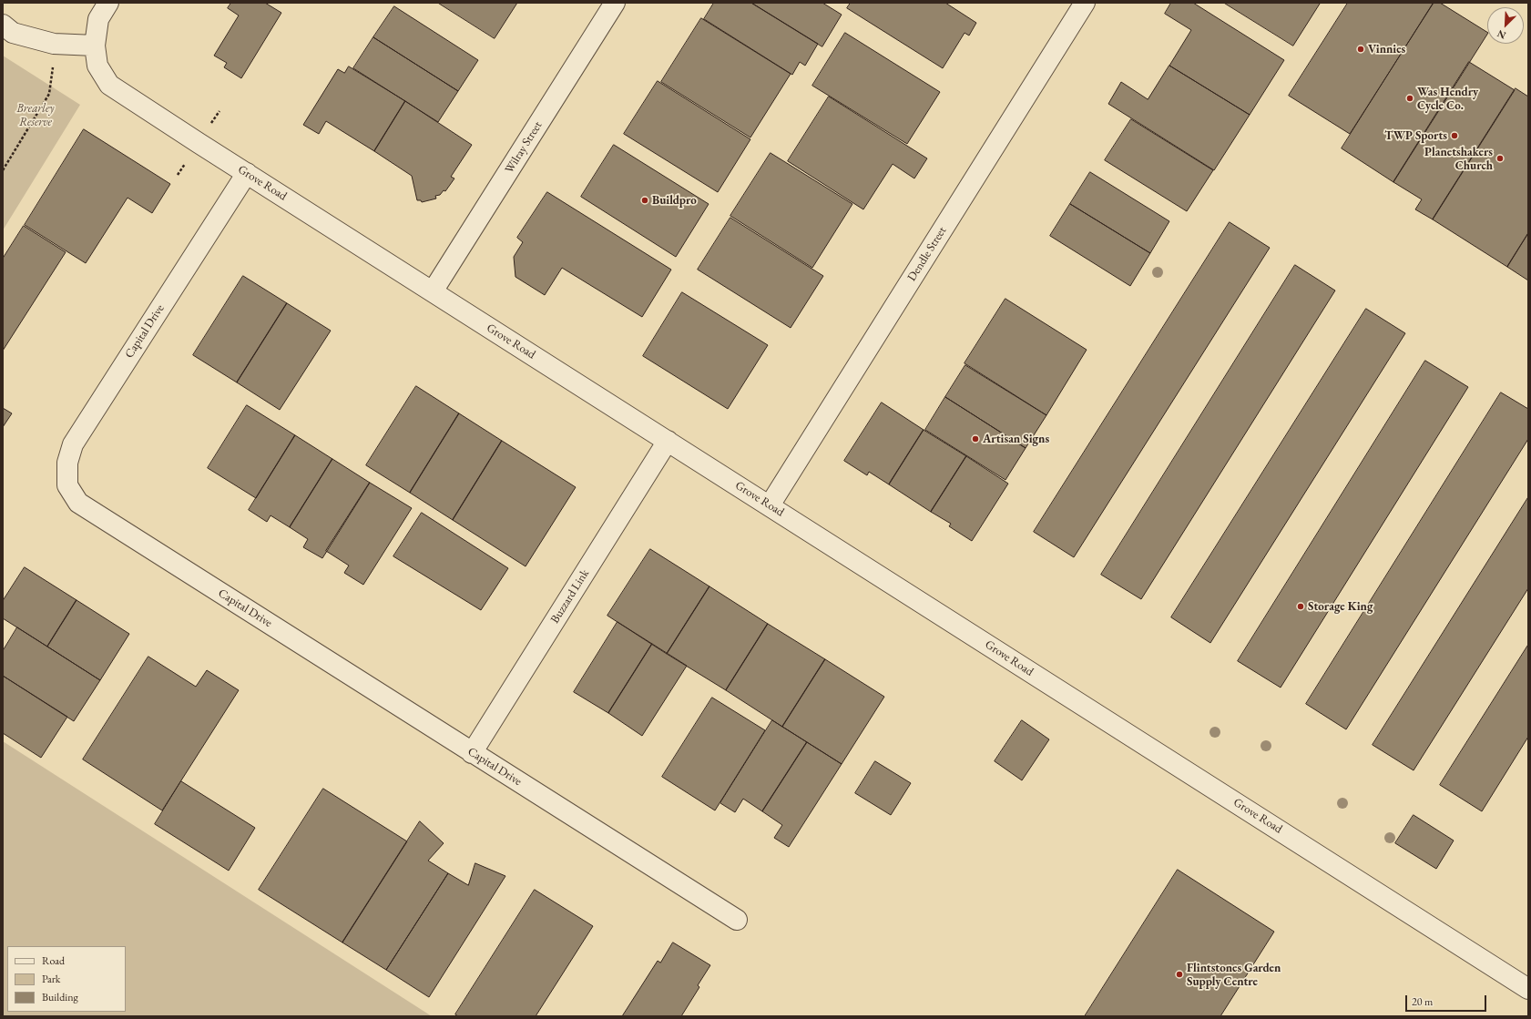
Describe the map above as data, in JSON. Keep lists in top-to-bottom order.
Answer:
{
  "streets": {
    "street": [
      "Wilray Street",
      "Grove Road",
      "Dendle Street",
      "Capital Drive",
      "Buzzard Link"
    ]
  },
  "crossings": [
    ["Wilray Street", "Grove Road"],
    ["Grove Road", "Dendle Street"],
    ["Grove Road", "Capital Drive"],
    ["Grove Road", "Buzzard Link"],
    ["Capital Drive", "Buzzard Link"]
  ],
  "parks": ["Brearley Reserve"],
  "places": [
    "Vinnies",
    "Was Hendry Cycle Co.",
    "TWP Sports",
    "Planetshakers Church",
    "Buildpro",
    "Artisan Signs",
    "Storage King",
    "Flintstones Garden Supply Centre"
  ],
  "legend": ["Road", "Park", "Building"],
  "scale_bar": "20 m",
  "north": "bottom left"
}
